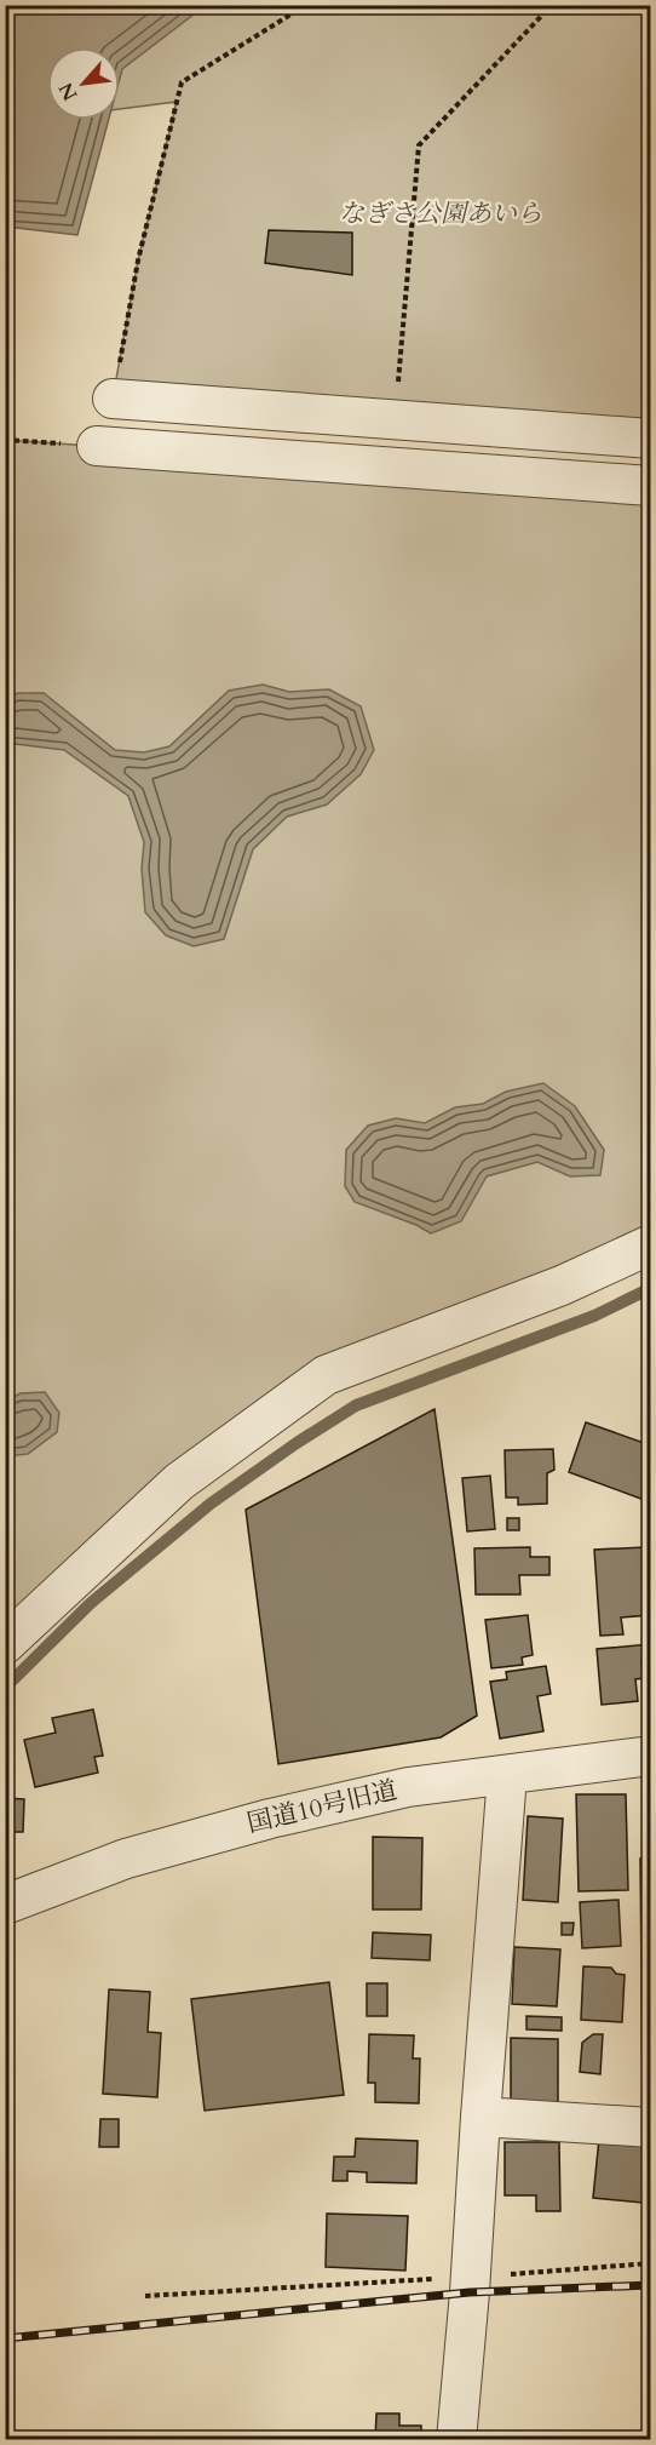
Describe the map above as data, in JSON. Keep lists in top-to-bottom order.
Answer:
{
  "streets": {
    "street": ["国道10号旧道"]
  },
  "parks": ["なぎさ公園あいら"],
  "north": "bottom left"
}
